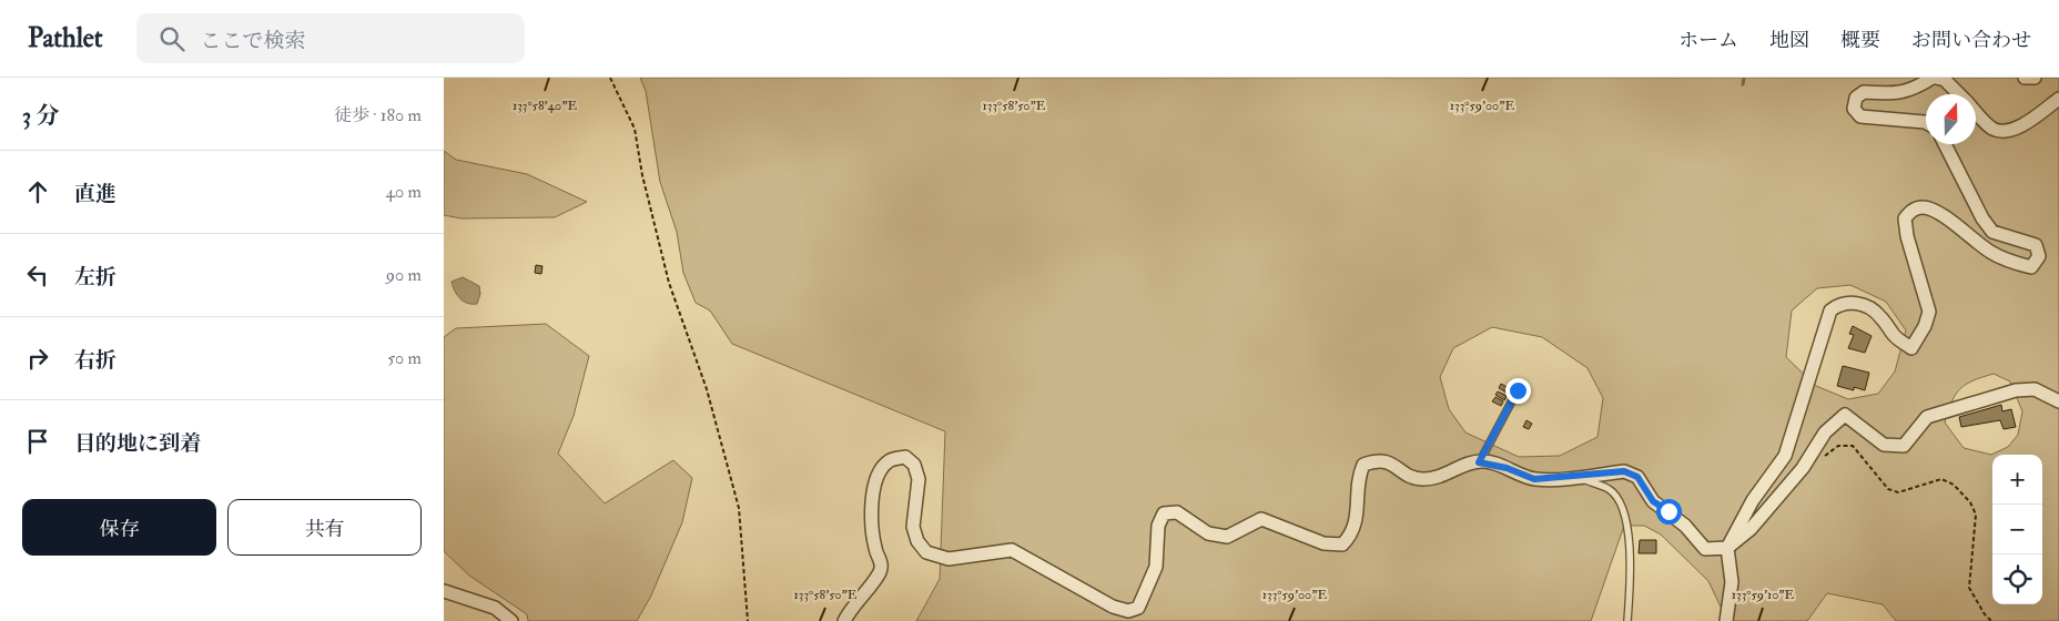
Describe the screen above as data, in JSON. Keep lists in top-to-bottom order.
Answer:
{
  "north": "top",
  "page": {
    "header": "Pathlet",
    "search": "ここで検索",
    "nav": [
      "ホーム",
      "地図",
      "概要",
      "お問い合わせ"
    ],
    "heading": ["3 分", "徒歩 · 180 m"],
    "list": [
      ["直進", "40 m"],
      ["左折", "90 m"],
      ["右折", "50 m"],
      "目的地に到着"
    ],
    "map_buttons": ["+", "−"],
    "buttons": ["保存", "共有"]
  },
  "coordinates": [
    "133°58'40\"E",
    "133°58'50\"E",
    "133°59'00\"E",
    "133°59'10\"E"
  ]
}
